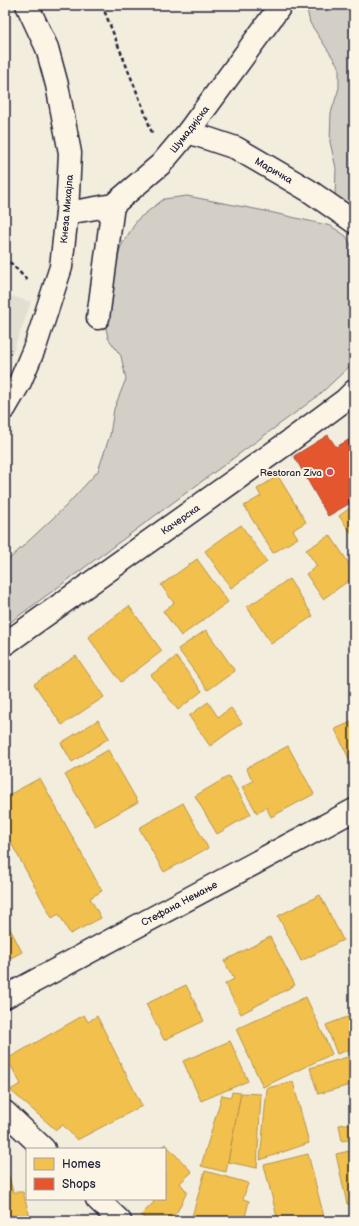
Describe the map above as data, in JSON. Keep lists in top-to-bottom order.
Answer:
{
  "streets": {
    "street": [
      "Шумадијска",
      "Маричка",
      "Кнеза Михајла",
      "Качерска",
      "Стефана Немање"
    ]
  },
  "crossings": [
    ["Шумадијска", "Маричка"]
  ],
  "places": ["Restoran Ziva"],
  "legend": ["Homes", "Shops"]
}
